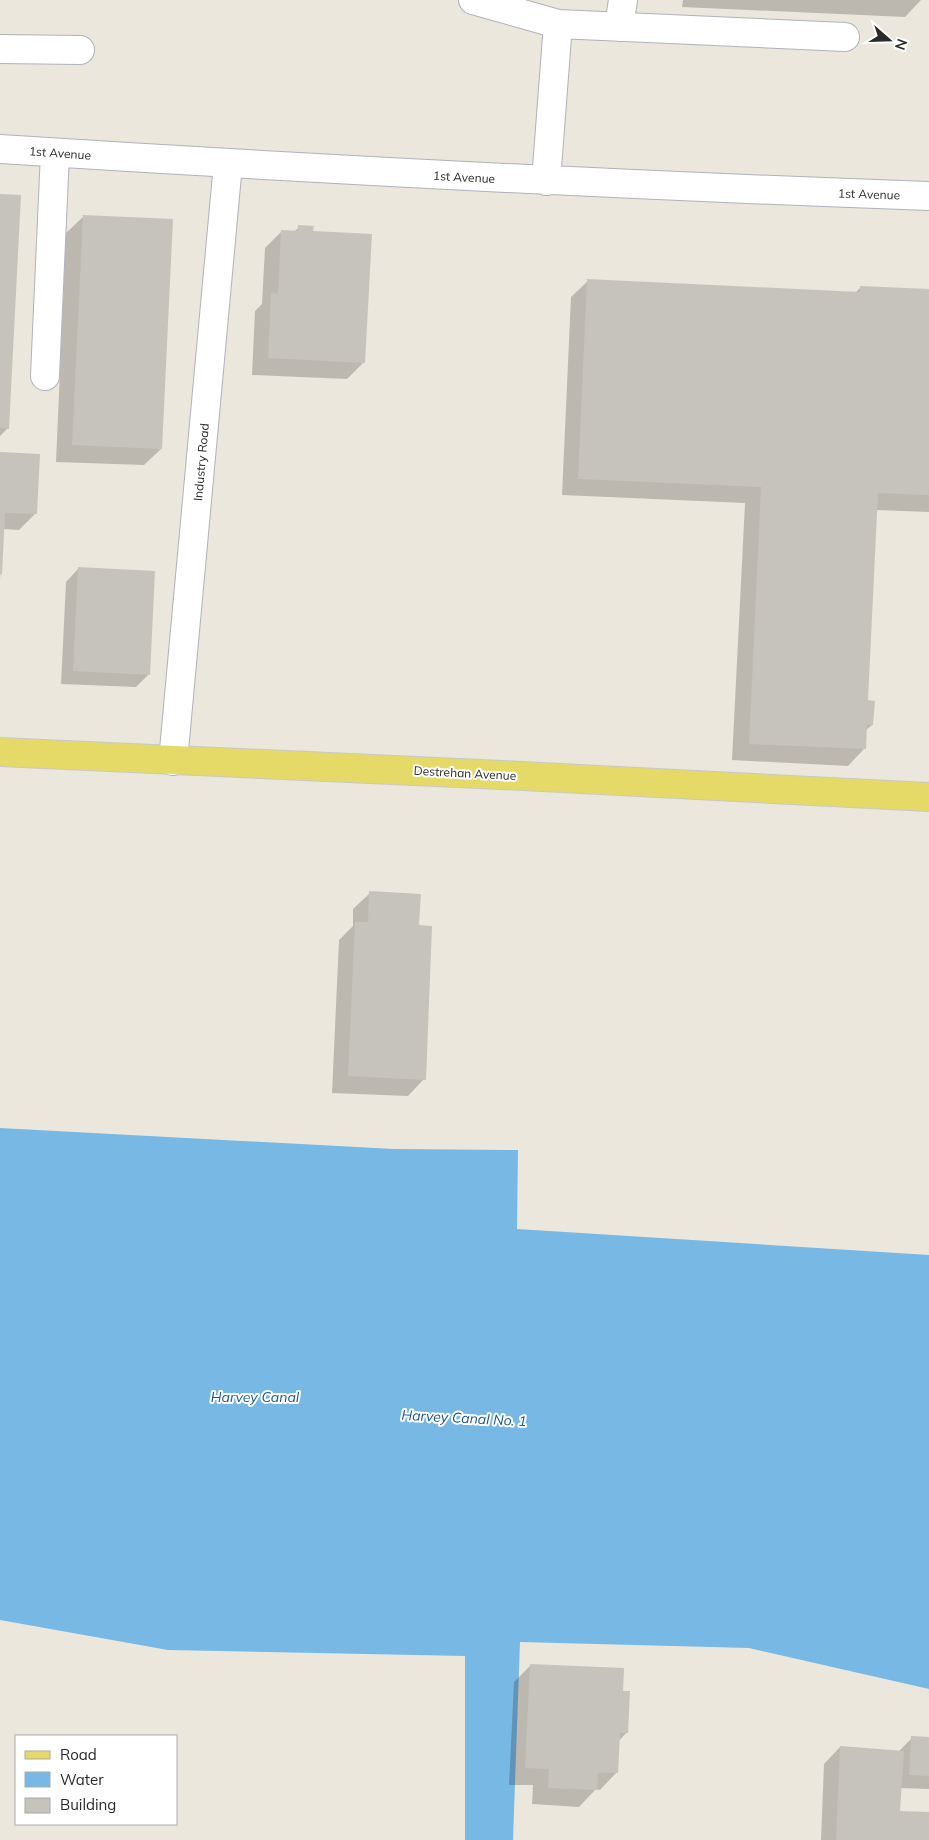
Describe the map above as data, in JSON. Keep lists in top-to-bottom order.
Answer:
{
  "streets": {
    "main road": ["Destrehan Avenue"],
    "street": ["1st Avenue", "Industry Road"]
  },
  "crossings": [
    ["1st Avenue", "Industry Road"],
    ["Industry Road", "Destrehan Avenue"]
  ],
  "water": ["Harvey Canal", "Harvey Canal No. 1"],
  "legend": ["Road", "Water", "Building"],
  "north": "right"
}
